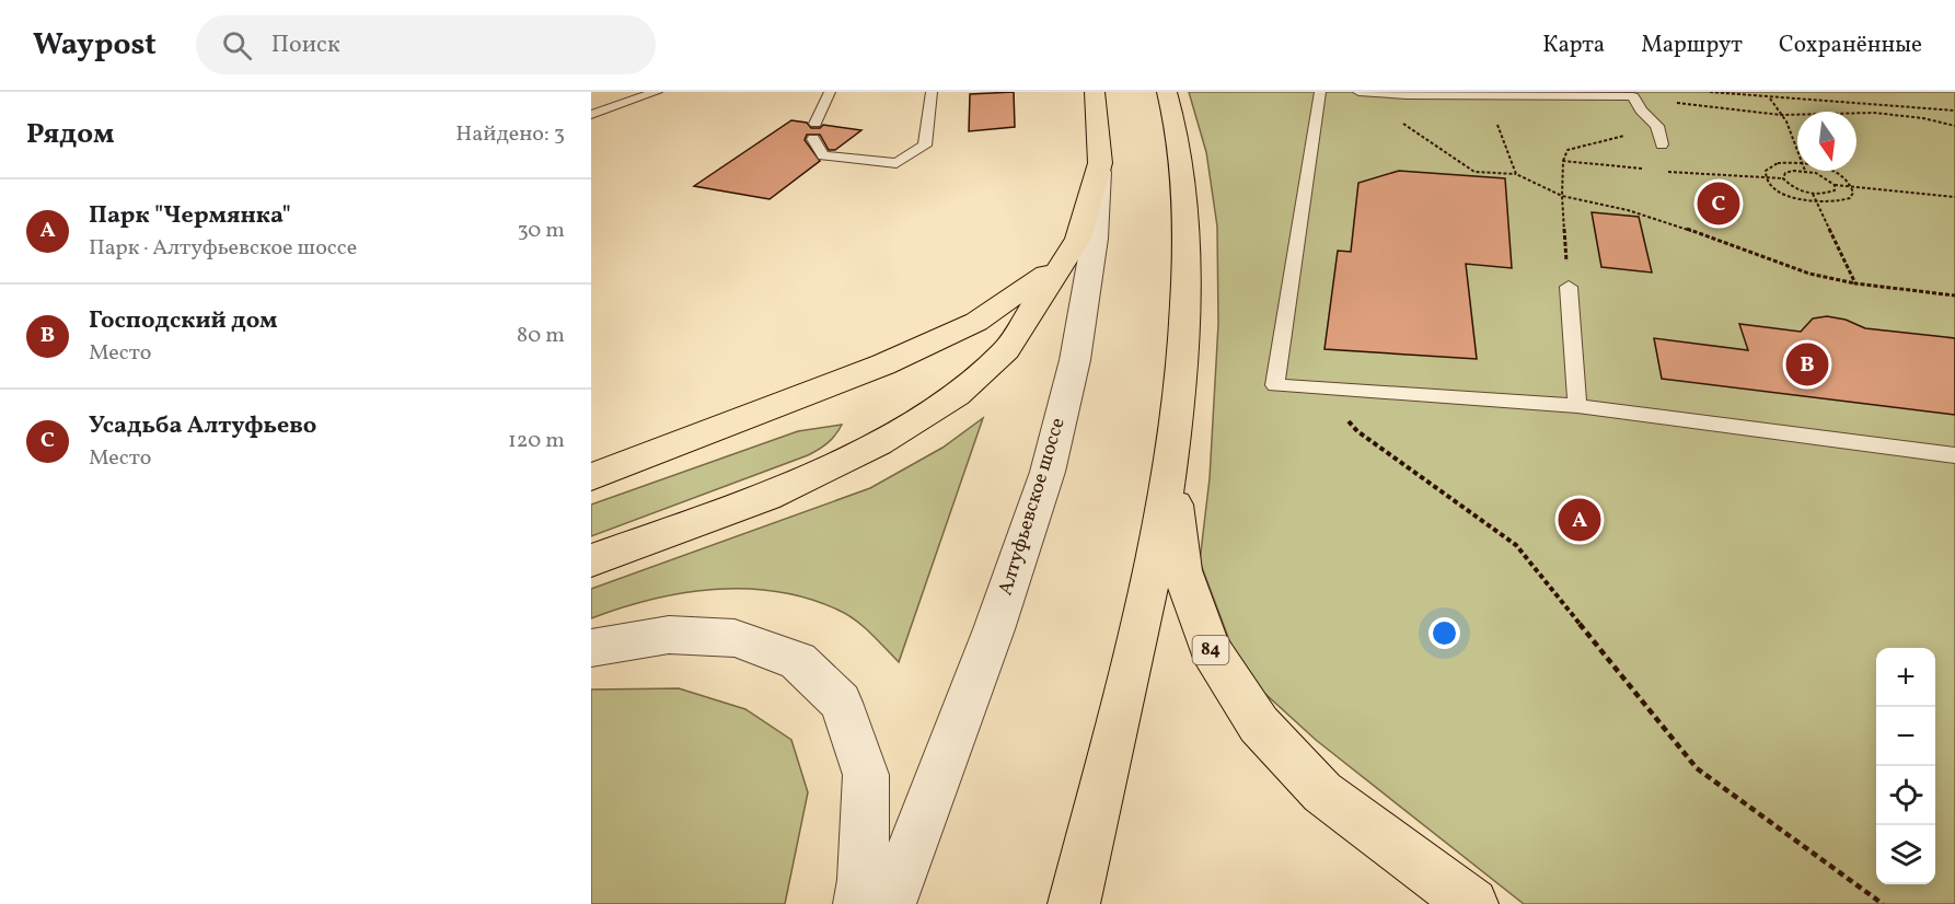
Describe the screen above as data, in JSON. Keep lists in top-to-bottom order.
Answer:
{
  "streets": {
    "main road": ["Алтуфьевское шоссе", "84"]
  },
  "north": "bottom",
  "page": {
    "header": "Waypost",
    "search": "Поиск",
    "nav": ["Карта", "Маршрут", "Сохранённые"],
    "heading": ["Рядом", "Найдено: 3"],
    "list": [
      {
        "mark": "A",
        "name": "Парк \"Чермянка\"",
        "note": "Парк · Алтуфьевское шоссе",
        "value": "30 m"
      },
      {
        "mark": "B",
        "name": "Господский дом",
        "note": "Место",
        "value": "80 m"
      },
      {
        "mark": "C",
        "name": "Усадьба Алтуфьево",
        "note": "Место",
        "value": "120 m"
      }
    ],
    "pins": ["C", "B", "A"],
    "map_buttons": ["+", "−"]
  }
}
